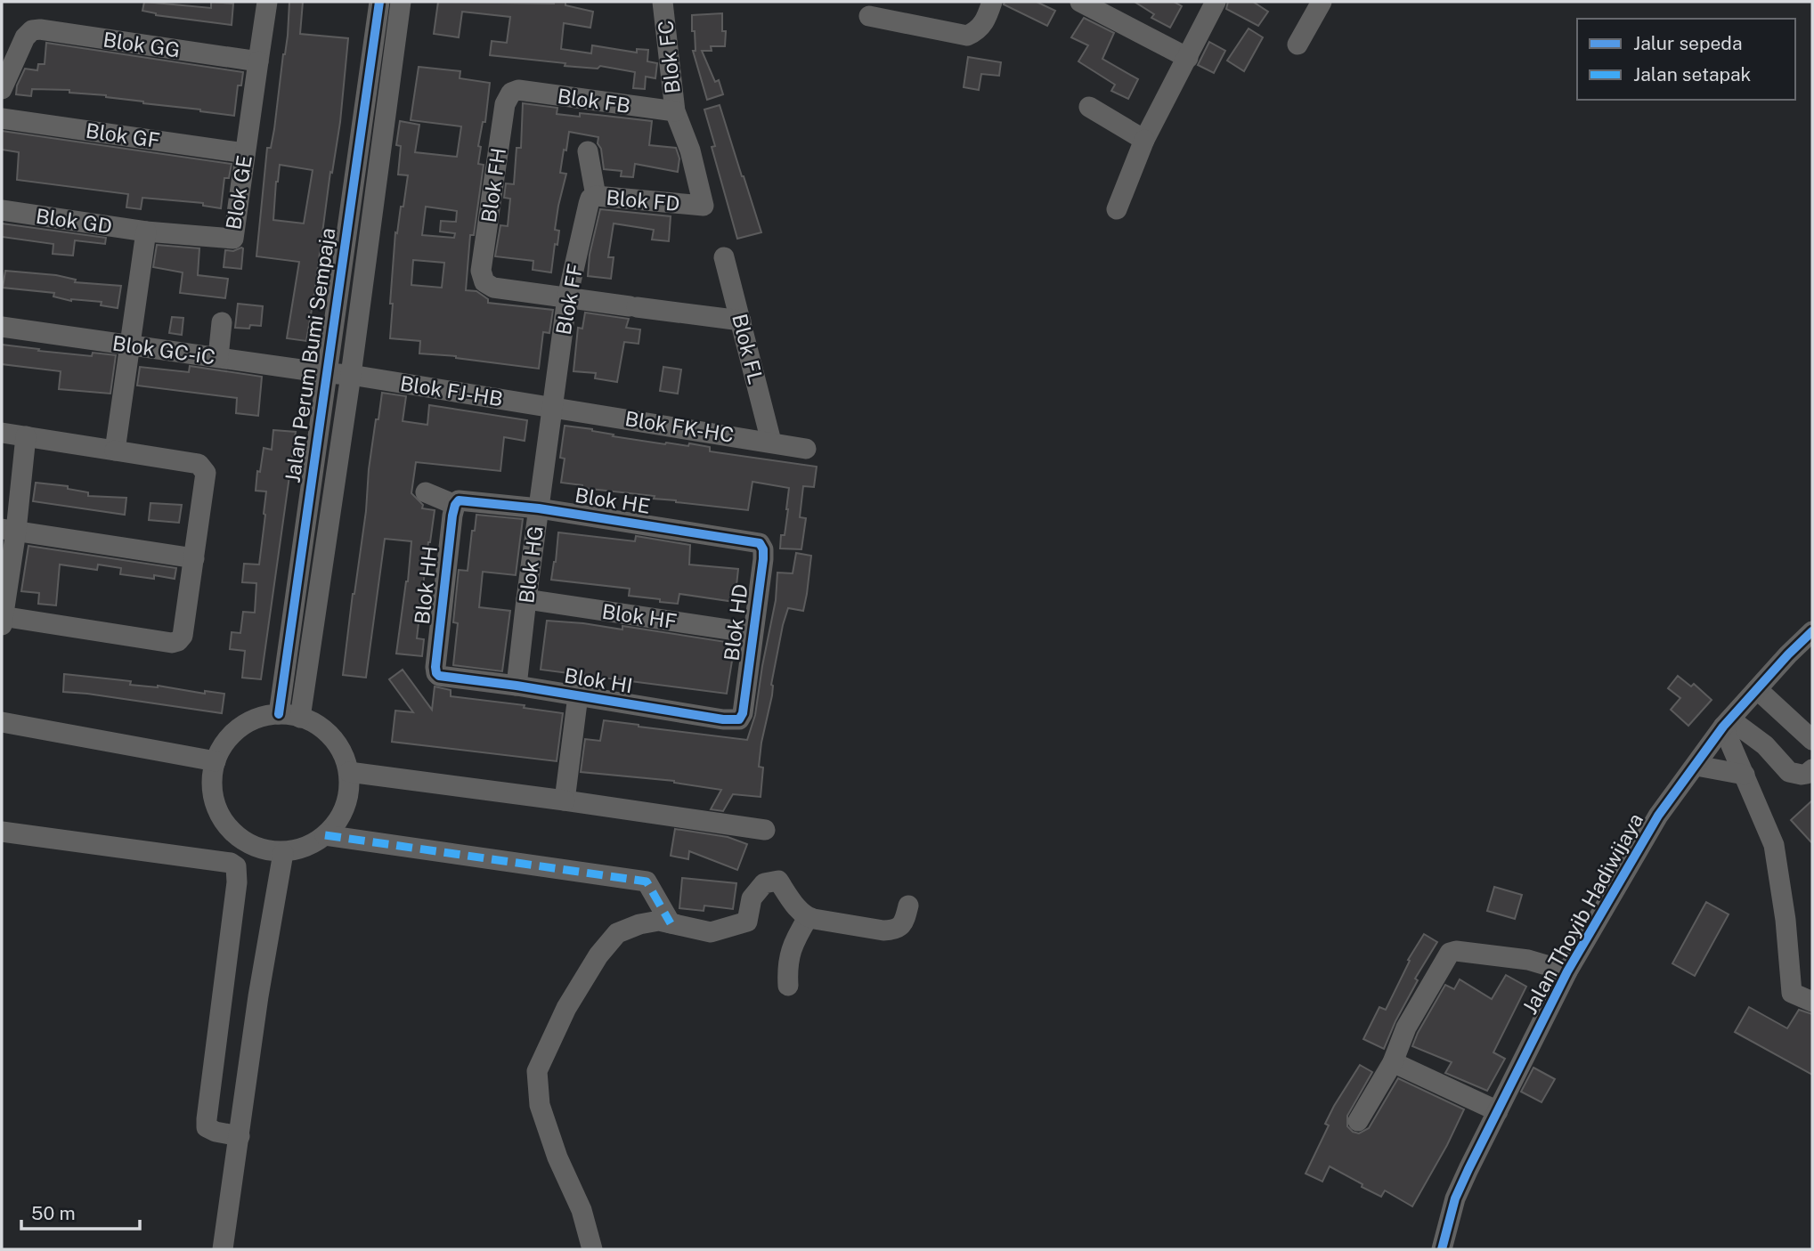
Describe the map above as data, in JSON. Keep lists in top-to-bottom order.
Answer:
{
  "streets": {
    "street": [
      "Blok GG",
      "Blok FC",
      "Blok FB",
      "Blok GF",
      "Blok FH",
      "Blok GE",
      "Blok FD",
      "Blok GD",
      "Blok FF",
      "Blok FL",
      "Blok GC-iC",
      "Jalan Perum Bumi Sempaja",
      "Blok FJ-HB",
      "Blok FK-HC",
      "Blok HE",
      "Blok HG",
      "Blok HH",
      "Blok HF",
      "Blok HD",
      "Blok HI",
      "Jalan Thoyib Hadiwijaya"
    ]
  },
  "crossings": [
    ["Blok GG", "Blok GE"],
    ["Blok FC", "Blok FB"],
    ["Blok FC", "Blok FD"],
    ["Blok FB", "Blok FH"],
    ["Blok FB", "Blok FD"],
    ["Blok GF", "Blok GE"],
    ["Blok FH", "Blok FF"],
    ["Blok GE", "Blok GD"],
    ["Blok FD", "Blok FF"],
    ["Blok FF", "Blok FJ-HB"],
    ["Blok FF", "Blok FK-HC"],
    ["Blok FF", "Blok HG"],
    ["Blok FL", "Blok FK-HC"],
    ["Blok GC-iC", "Jalan Perum Bumi Sempaja"],
    ["Blok GC-iC", "Blok FJ-HB"],
    ["Jalan Perum Bumi Sempaja", "Blok FJ-HB"],
    ["Blok FJ-HB", "Blok FK-HC"],
    ["Blok FJ-HB", "Blok HG"],
    ["Blok FK-HC", "Blok HG"],
    ["Blok HE", "Blok HG"],
    ["Blok HE", "Blok HH"],
    ["Blok HE", "Blok HD"],
    ["Blok HG", "Blok HF"],
    ["Blok HG", "Blok HI"],
    ["Blok HH", "Blok HI"],
    ["Blok HF", "Blok HD"],
    ["Blok HD", "Blok HI"]
  ],
  "legend": ["Jalur sepeda", "Jalan setapak"],
  "scale_bar": "50 m"
}
